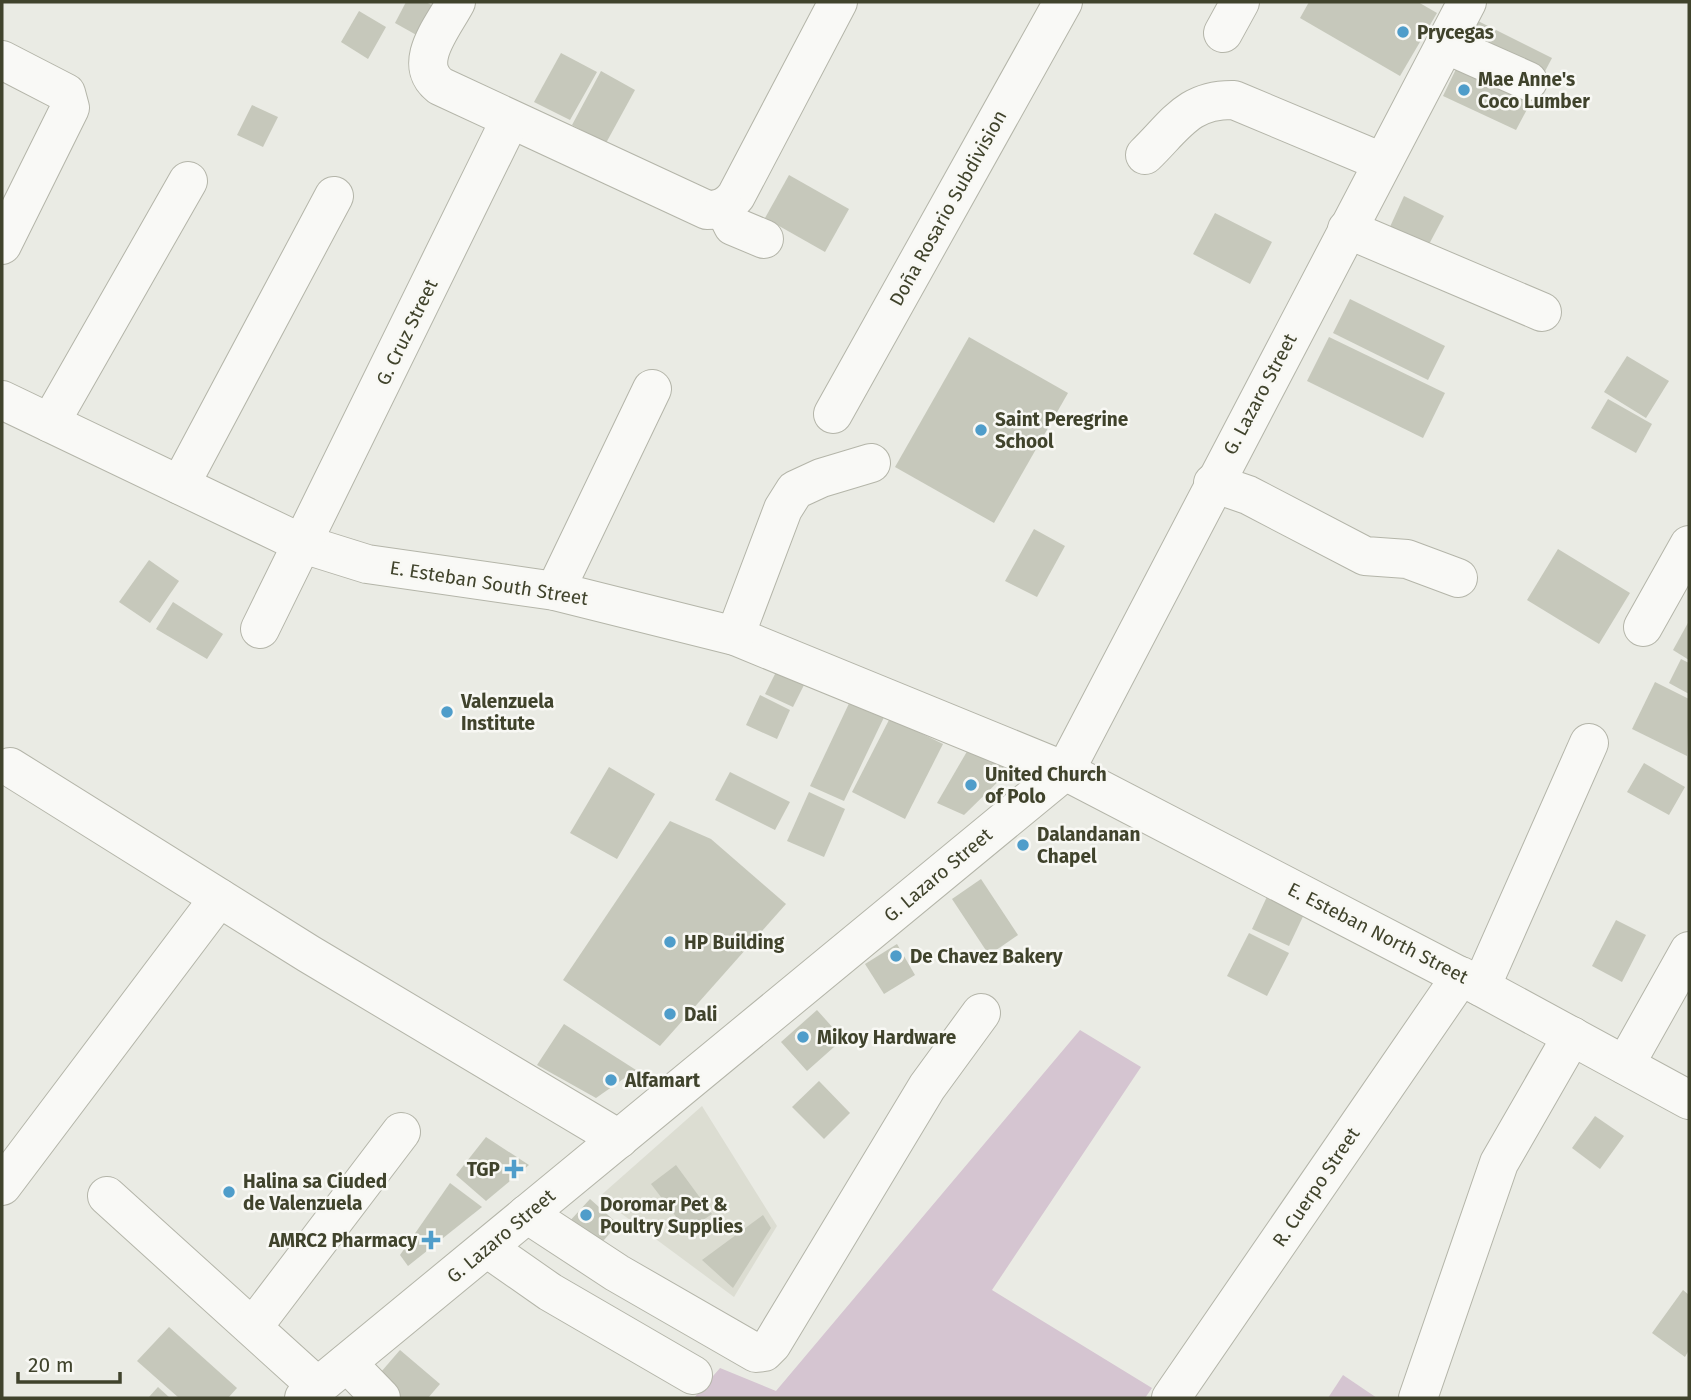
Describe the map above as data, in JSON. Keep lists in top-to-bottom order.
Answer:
{
  "streets": {
    "street": [
      "Doña Rosario Subdivision",
      "G. Cruz Street",
      "G. Lazaro Street",
      "E. Esteban South Street",
      "E. Esteban North Street",
      "R. Cuerpo Street"
    ]
  },
  "crossings": [
    ["G. Cruz Street", "E. Esteban South Street"],
    ["G. Lazaro Street", "E. Esteban South Street"],
    ["G. Lazaro Street", "E. Esteban North Street"],
    ["E. Esteban South Street", "E. Esteban North Street"],
    ["E. Esteban North Street", "R. Cuerpo Street"]
  ],
  "places": {
    "other": [
      "Prycegas",
      "Mae Anne's Coco Lumber",
      "Saint Peregrine School",
      "Valenzuela Institute",
      "United Church of Polo",
      "Dalandanan Chapel",
      "HP Building",
      "De Chavez Bakery",
      "Dali",
      "Mikoy Hardware",
      "Alfamart",
      "Halina sa Ciuded de Valenzuela",
      "Doromar Pet & Poultry Supplies"
    ],
    "health": ["TGP", "AMRC2 Pharmacy"]
  },
  "scale_bar": "20 m"
}
